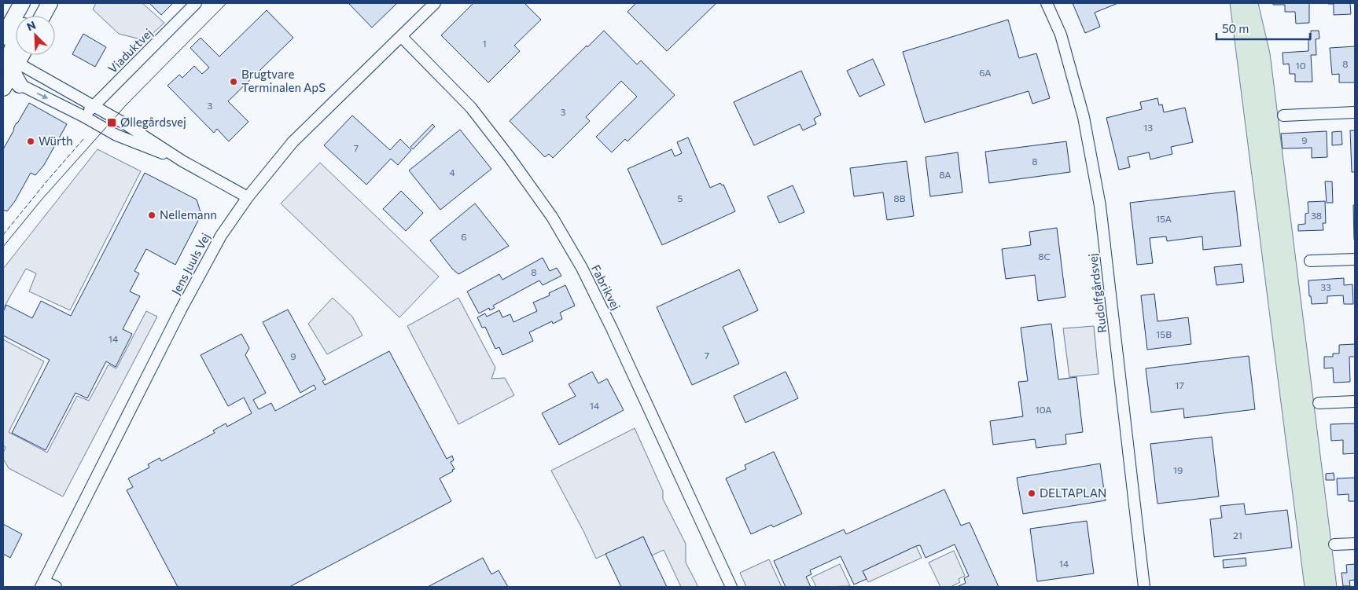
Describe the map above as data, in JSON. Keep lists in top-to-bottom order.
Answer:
{
  "streets": {
    "street": [
      "Viaduktvej",
      "Jens Juuls Vej",
      "Fabrikvej",
      "Rudolfgårdsvej"
    ]
  },
  "crossings": [
    ["Jens Juuls Vej", "Fabrikvej"]
  ],
  "places": {
    "other": [
      "Brugtvare Terminalen ApS",
      "Würth",
      "Nellemann",
      "DELTAPLAN"
    ],
    "transit": ["Øllegårdsvej"]
  },
  "house_numbers": [
    "1",
    "8",
    "10",
    "6A",
    "3",
    "3",
    "13",
    "9",
    "7",
    "8",
    "4",
    "8A",
    "5",
    "8B",
    "38",
    "15A",
    "6",
    "8C",
    "8",
    "33",
    "15B",
    "14",
    "7",
    "9",
    "17",
    "14",
    "10A",
    "19",
    "21",
    "14"
  ],
  "scale_bar": "50 m",
  "north": "top left"
}
